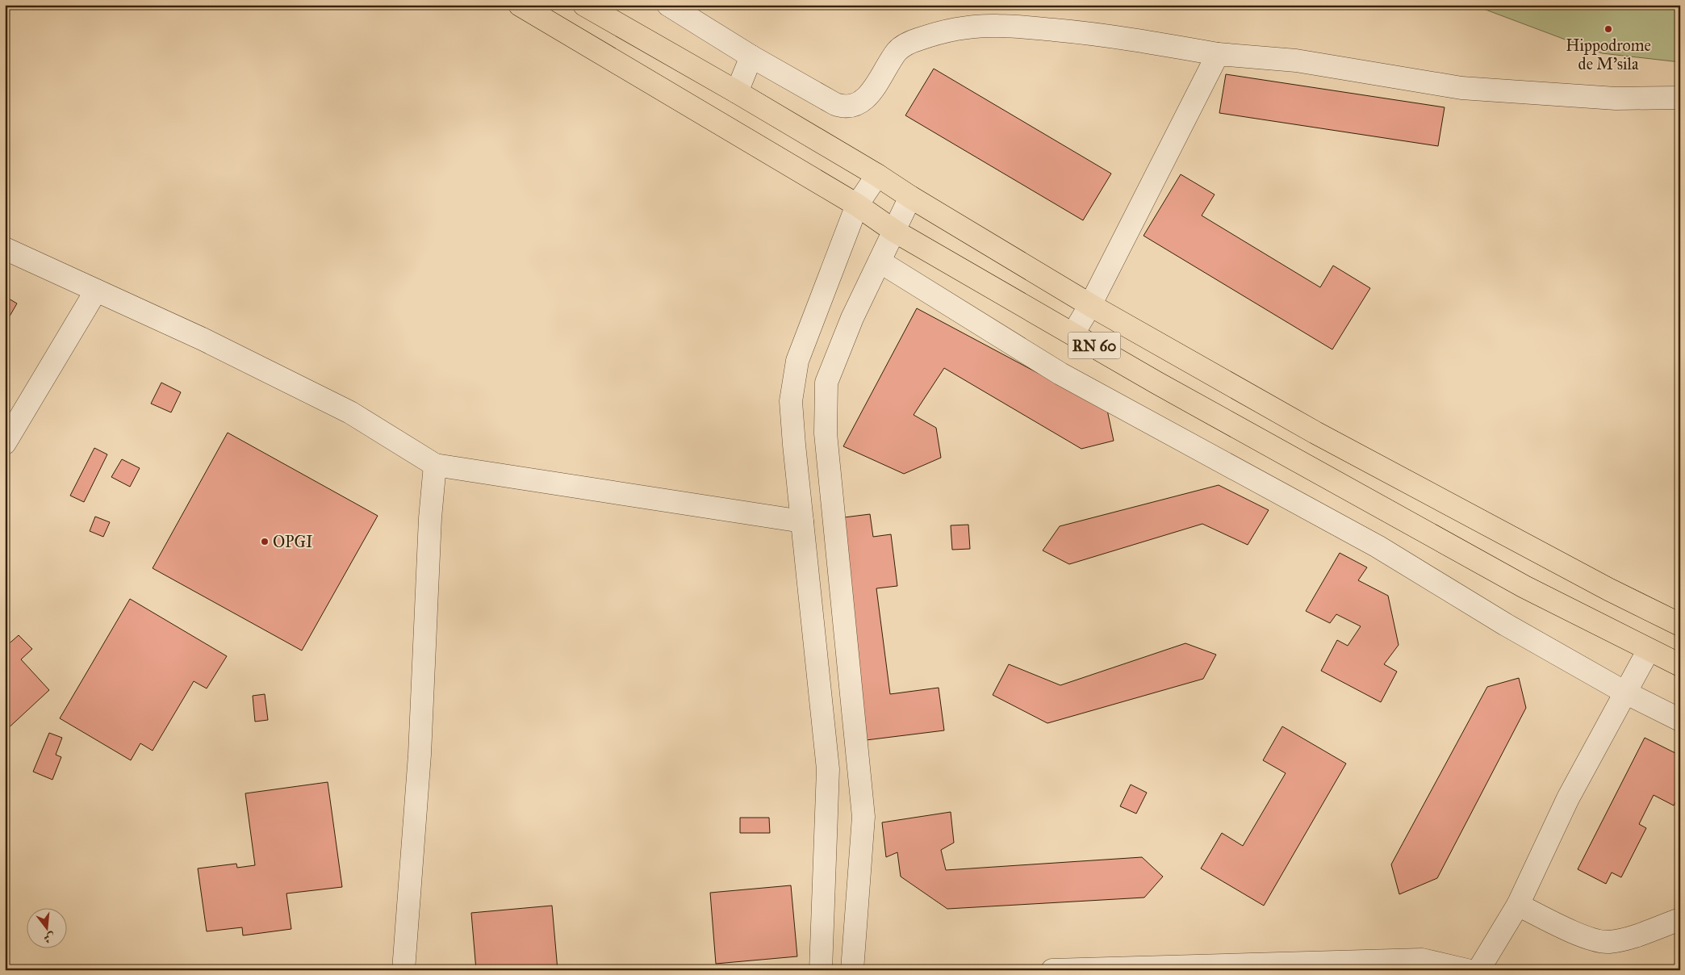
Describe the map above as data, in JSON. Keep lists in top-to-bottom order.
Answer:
{
  "streets": {
    "main road": ["RN 60"]
  },
  "places": ["Hippodrome de M'sila", "OPGI"],
  "north": "bottom"
}
